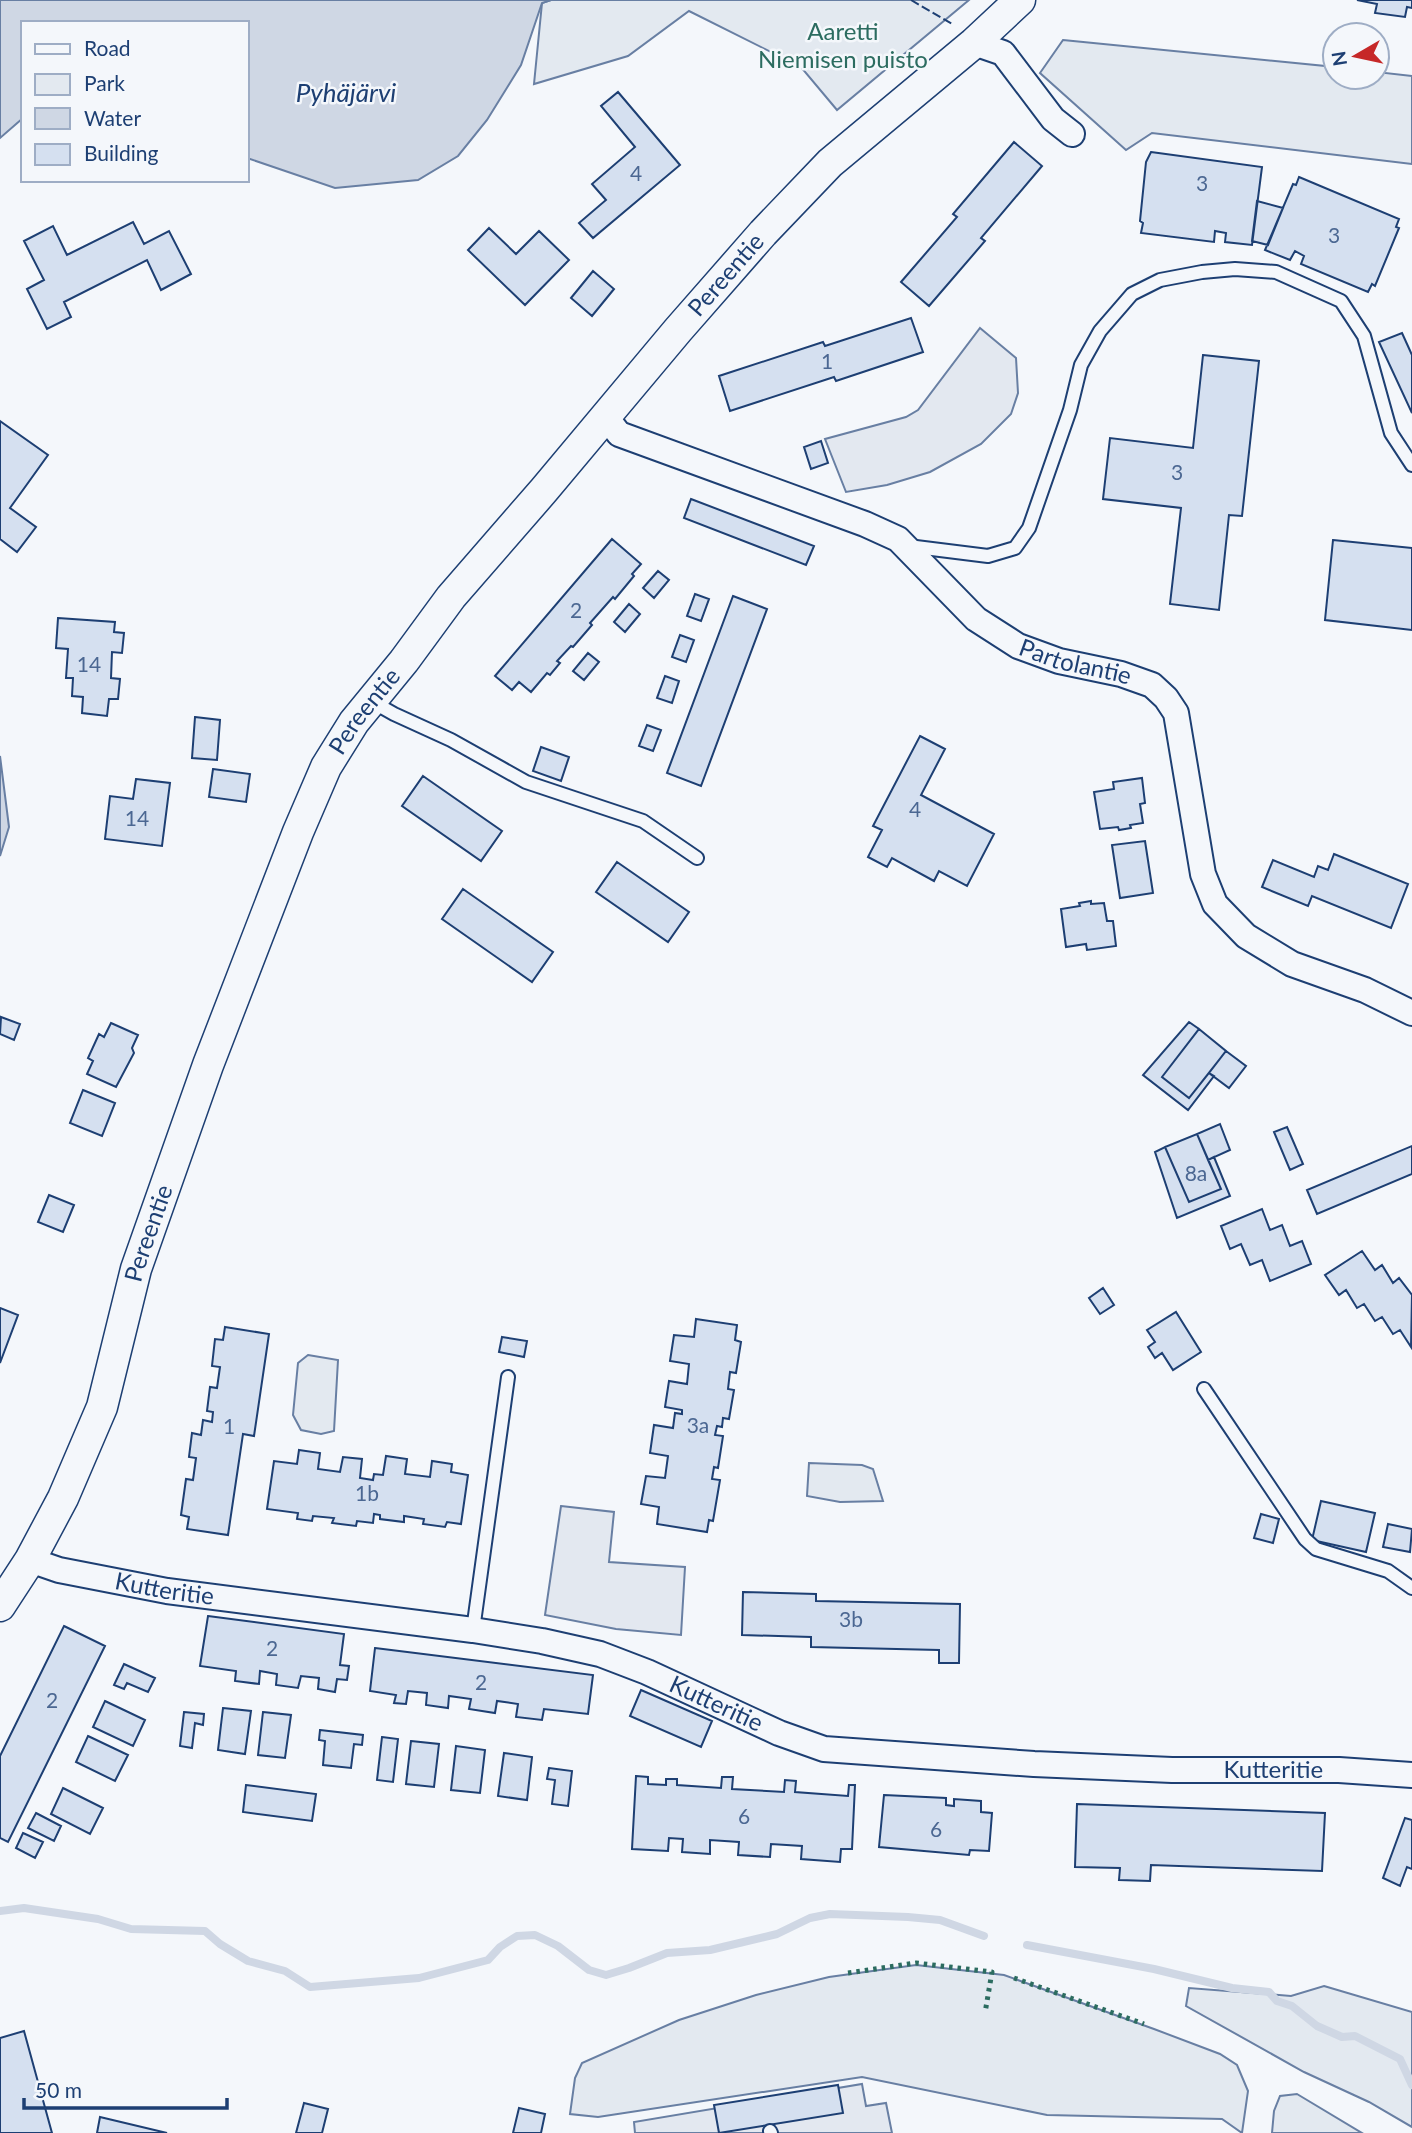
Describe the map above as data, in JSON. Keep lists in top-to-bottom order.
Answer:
{
  "streets": {
    "street": ["Pereentie", "Partolantie", "Kutteritie"]
  },
  "crossings": [
    ["Pereentie", "Partolantie"],
    ["Pereentie", "Kutteritie"]
  ],
  "water": ["Pyhäjärvi"],
  "parks": ["Aaretti Niemisen puisto"],
  "house_numbers": [
    "4",
    "3",
    "3",
    "1",
    "3",
    "2",
    "14",
    "4",
    "14",
    "8a",
    "3a",
    "1",
    "1b",
    "3b",
    "2",
    "2",
    "2",
    "6",
    "6"
  ],
  "legend": [
    "Road",
    "Park",
    "Water",
    "Building"
  ],
  "scale_bar": "50 m",
  "north": "left"
}
